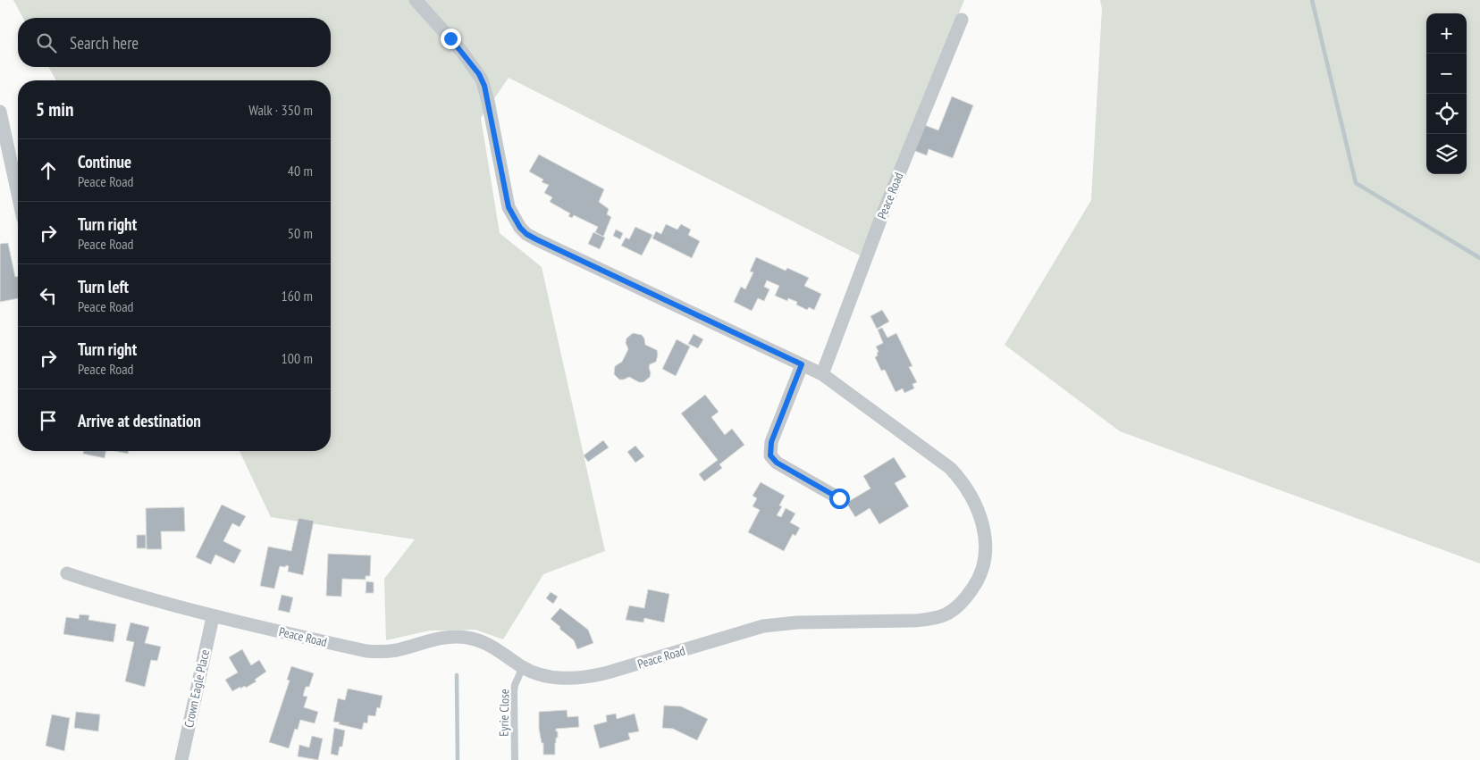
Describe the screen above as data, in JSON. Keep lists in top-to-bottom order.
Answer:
{
  "streets": {
    "street": ["Peace Road", "Crown Eagle Place"],
    "lane": ["Eyrie Close"]
  },
  "crossings": [
    ["Peace Road", "Crown Eagle Place"],
    ["Peace Road", "Eyrie Close"]
  ],
  "page": {
    "map_buttons": ["+", "−"],
    "search": "Search here",
    "heading": ["5 min", "Walk · 350 m"],
    "list": [
      ["Continue", "Peace Road", "40 m"],
      ["Turn right", "Peace Road", "50 m"],
      ["Turn left", "Peace Road", "160 m"],
      ["Turn right", "Peace Road", "100 m"],
      "Arrive at destination"
    ]
  }
}
